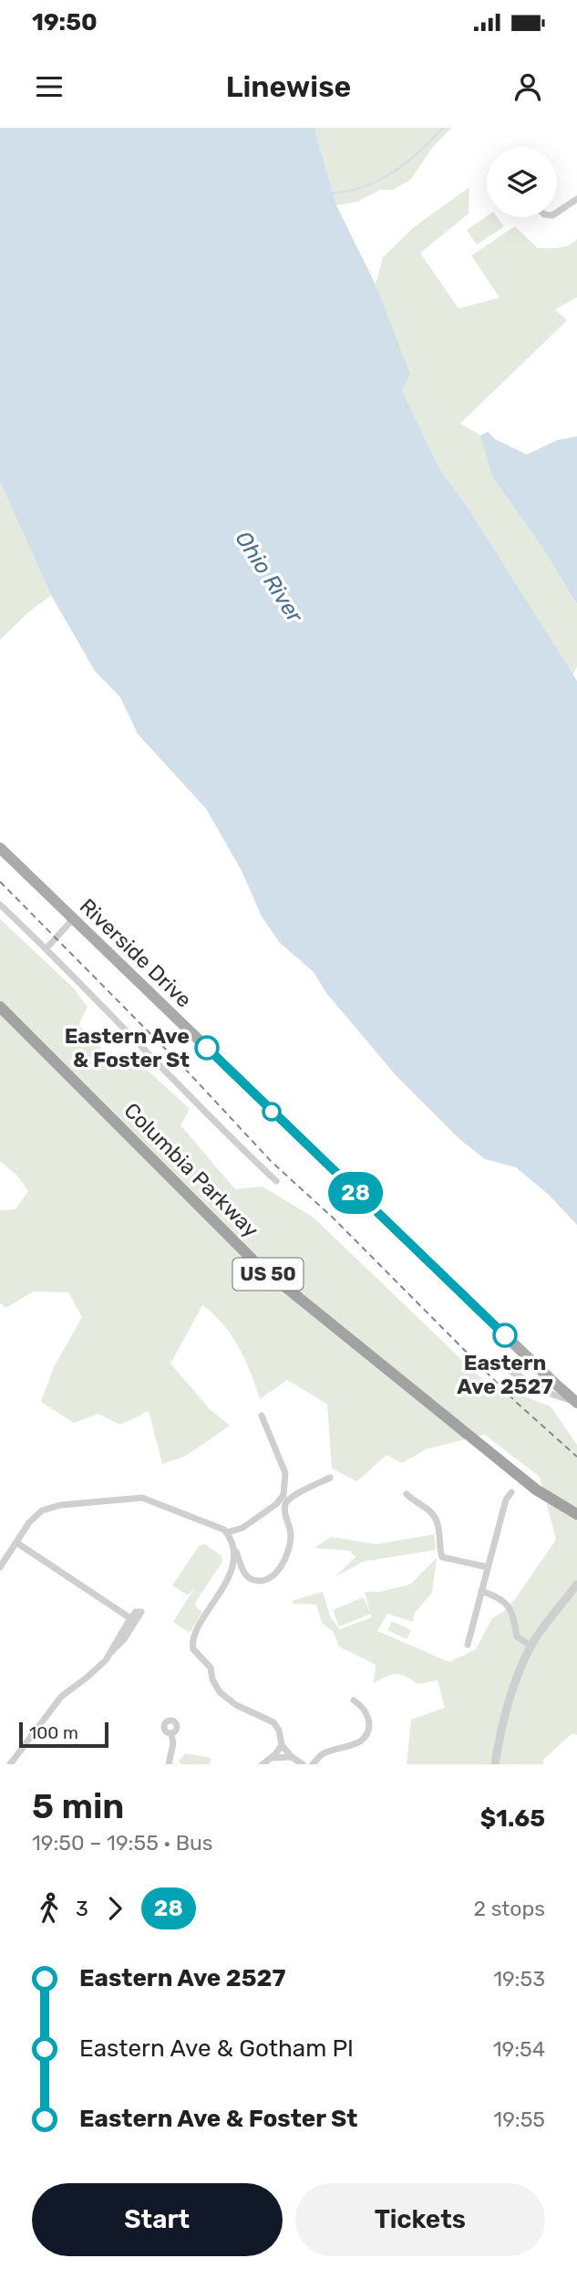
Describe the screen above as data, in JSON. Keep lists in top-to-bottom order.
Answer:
{
  "streets": {
    "highway": ["Columbia Parkway", "US 50"],
    "main road": ["Riverside Drive"]
  },
  "water": ["Ohio River"],
  "places": ["Eastern Ave & Foster St", "Eastern Ave 2527"],
  "lines": ["bus line 28"],
  "scale_bar": "100 m",
  "page": {
    "status": "19:50",
    "header": "Linewise",
    "on_map": "28",
    "scale": "100 m",
    "heading": ["5 min", "19:50 – 19:55 · Bus", "$1.65"],
    "legs": ["3", "28", "2 stops"],
    "list": [
      {
        "name": "Eastern Ave 2527",
        "value": "19:53"
      },
      {
        "name": "Eastern Ave & Gotham Pl",
        "value": "19:54"
      },
      {
        "name": "Eastern Ave & Foster St",
        "value": "19:55"
      }
    ],
    "buttons": ["Start", "Tickets"]
  }
}
